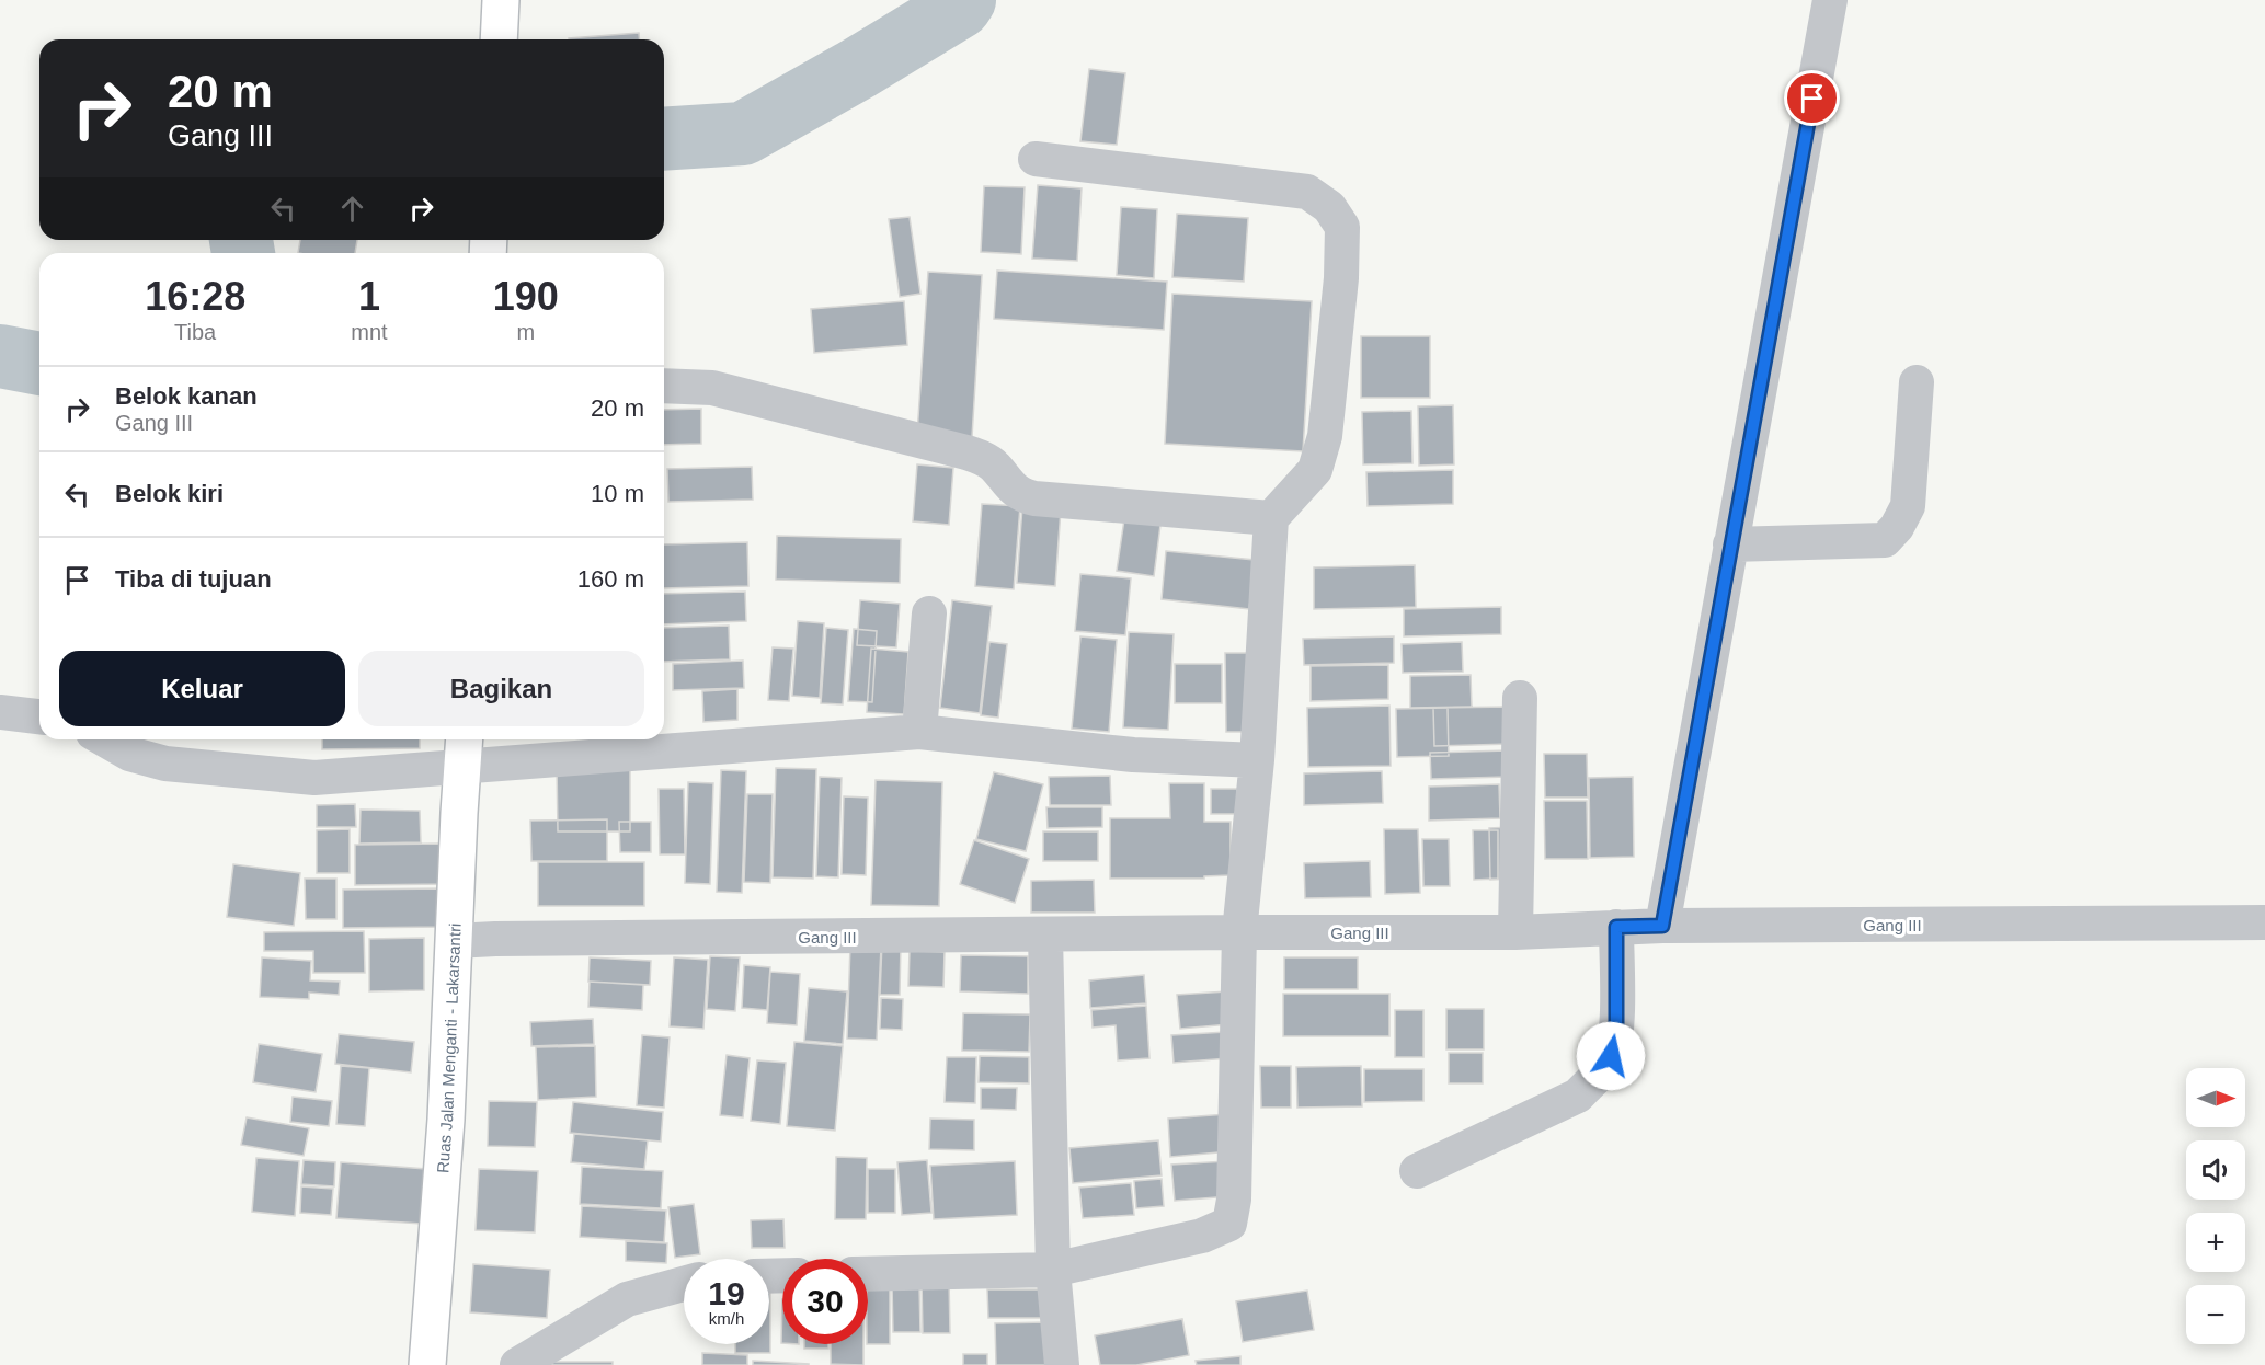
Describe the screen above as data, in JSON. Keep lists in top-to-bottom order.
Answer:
{
  "streets": {
    "main road": ["Ruas Jalan Menganti - Lakarsantri"],
    "street": ["Gang III"]
  },
  "crossings": [
    ["Gang III", "Ruas Jalan Menganti - Lakarsantri"]
  ],
  "north": "right",
  "page": {
    "turn": ["20 m", "Gang III"],
    "eta": [
      "16:28",
      "Tiba",
      "1",
      "mnt",
      "190",
      "m"
    ],
    "list": [
      {
        "name": "Belok kanan",
        "note": "Gang III",
        "value": "20 m"
      },
      {
        "name": "Belok kiri",
        "value": "10 m"
      },
      {
        "name": "Tiba di tujuan",
        "value": "160 m"
      }
    ],
    "buttons": ["Keluar", "Bagikan"],
    "map_buttons": ["+", "−"],
    "speed": "19 km/h",
    "limit": "30"
  }
}
